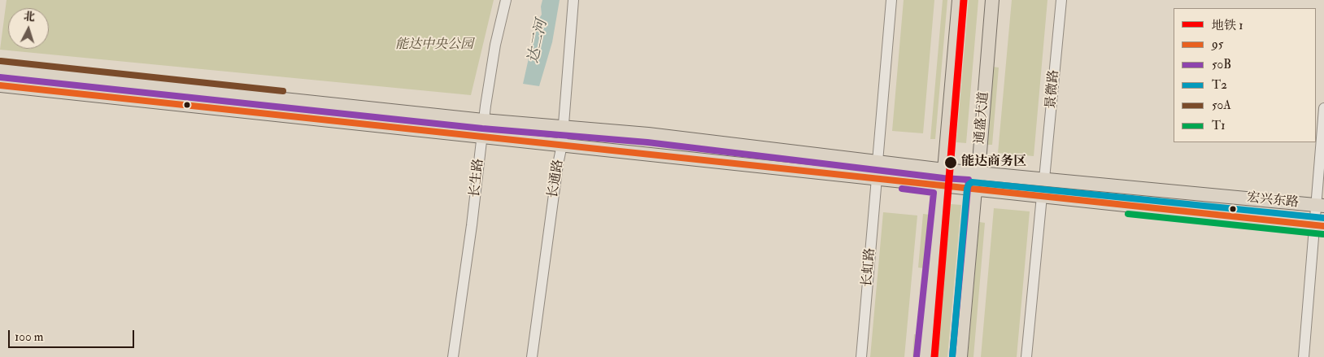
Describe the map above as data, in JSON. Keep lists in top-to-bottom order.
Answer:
{
  "streets": {
    "main road": ["通盛大道", "宏兴东路"],
    "street": [
      "景微路",
      "长生路",
      "长通路",
      "长虹路"
    ]
  },
  "crossings": [
    ["景微路", "宏兴东路"],
    ["通盛大道", "宏兴东路"],
    ["长生路", "宏兴东路"],
    ["长通路", "宏兴东路"],
    ["宏兴东路", "长虹路"]
  ],
  "water": ["达二河"],
  "parks": ["能达中央公园"],
  "places": ["能达商务区"],
  "lines": [
    "metro line 1",
    "transit line 50A",
    "transit line 50B",
    "transit line 95",
    "transit line T2",
    "transit line T1"
  ],
  "legend": [
    "地铁 1",
    "95",
    "50B",
    "T2",
    "50A",
    "T1"
  ],
  "scale_bar": "100 m",
  "north": "top"
}
